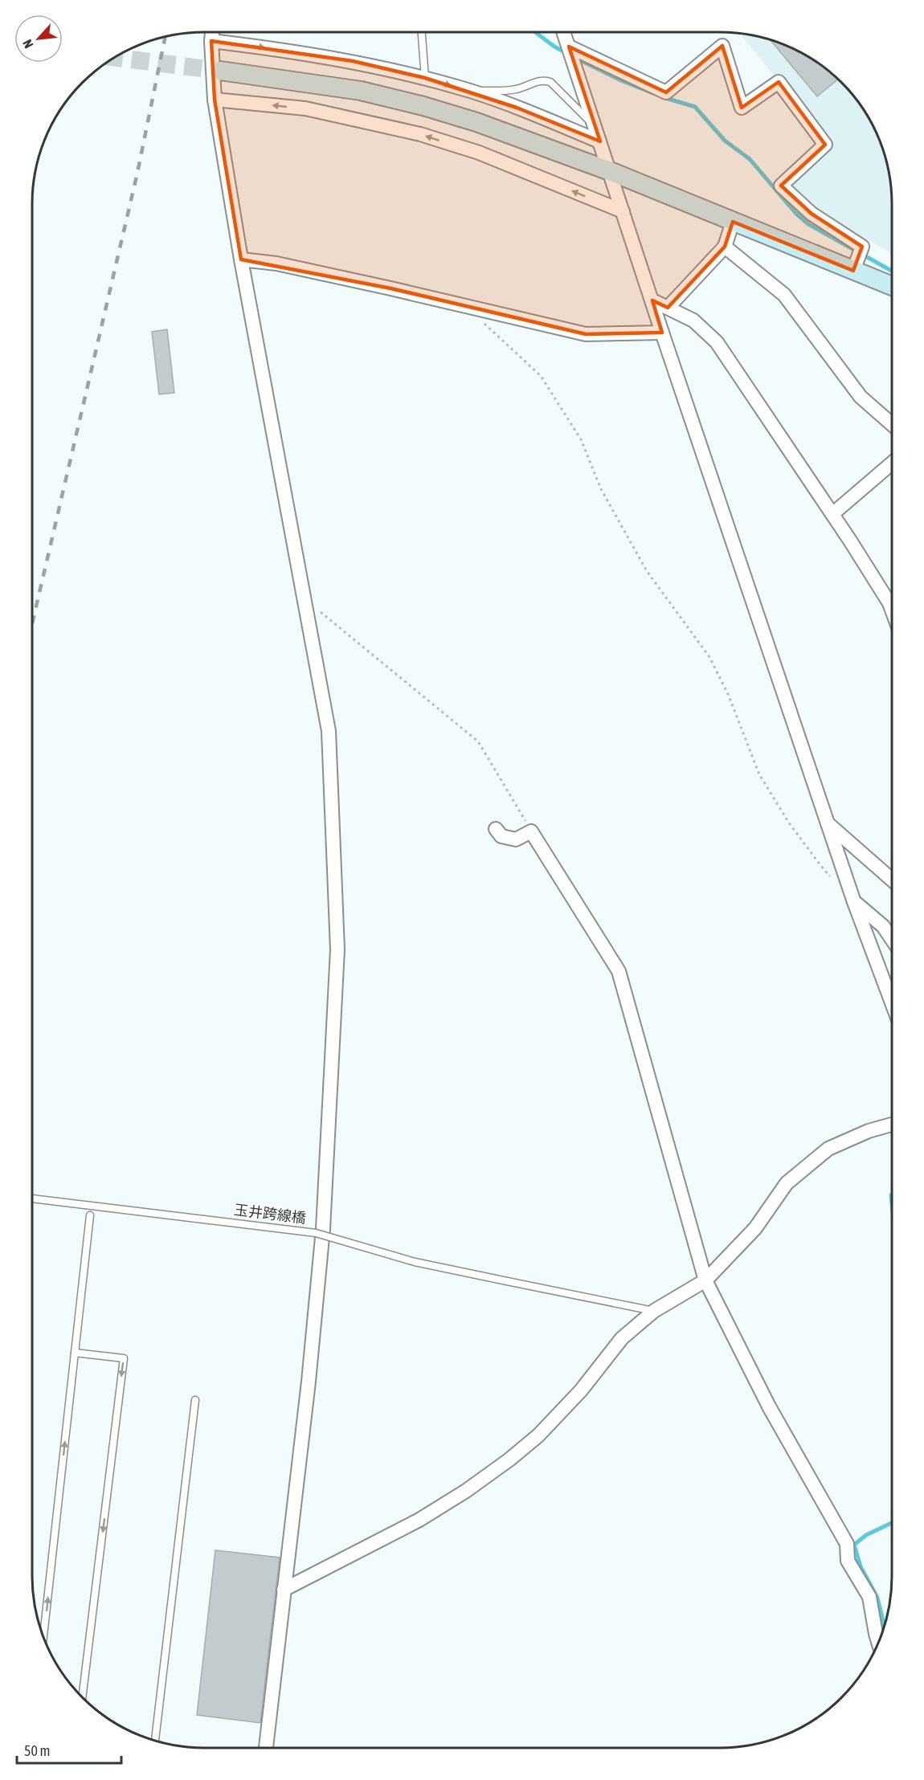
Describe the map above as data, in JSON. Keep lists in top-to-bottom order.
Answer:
{
  "streets": {
    "lane": ["玉井跨線橋"]
  },
  "scale_bar": "50 m",
  "north": "bottom left"
}
